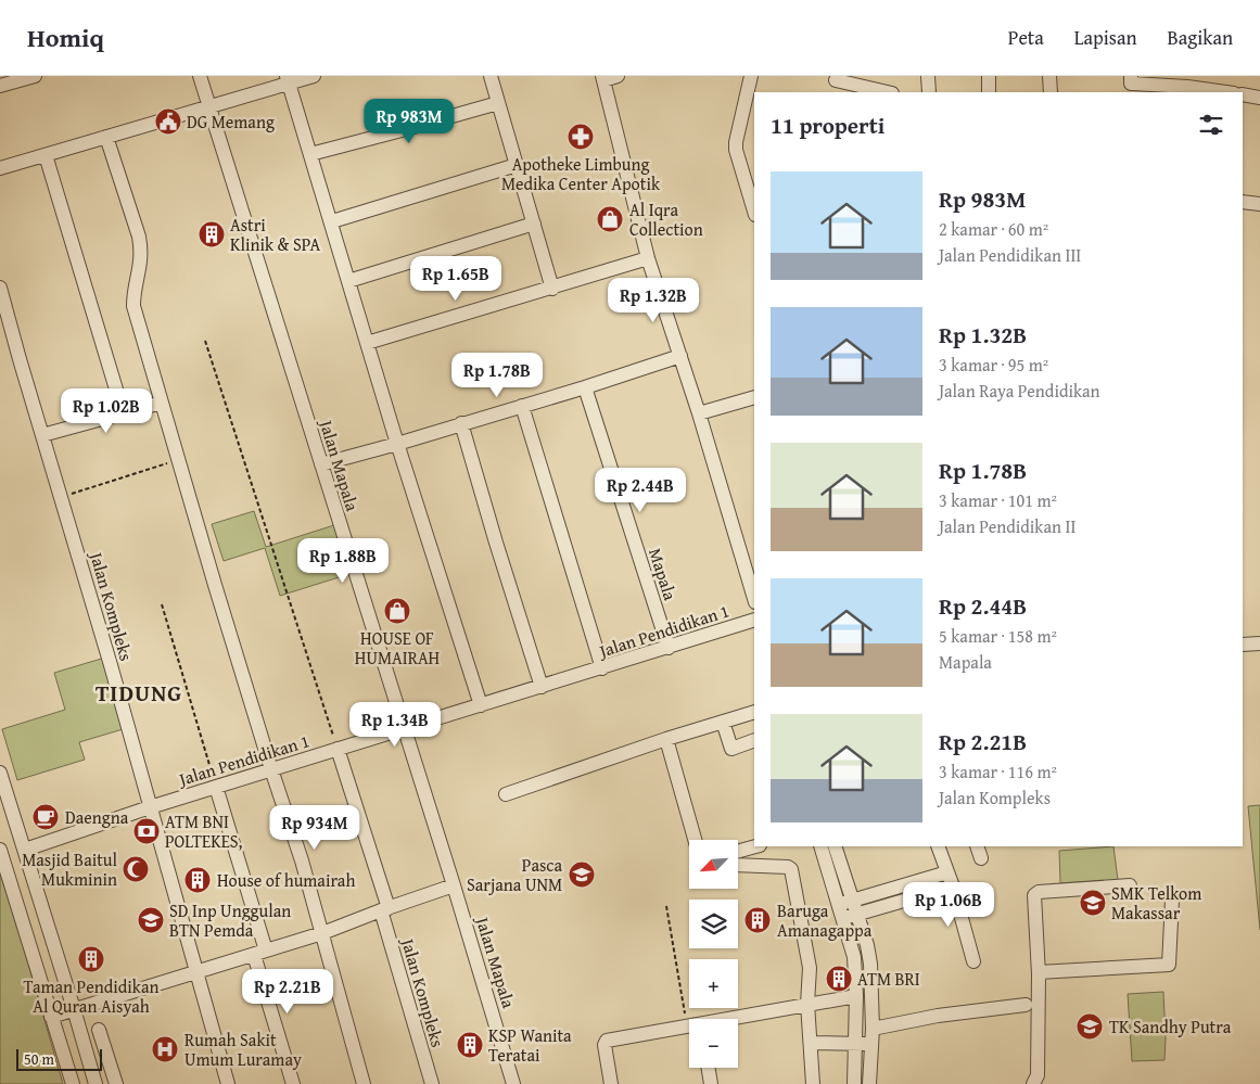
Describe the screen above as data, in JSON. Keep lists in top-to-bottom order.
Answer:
{
  "streets": {
    "street": [
      "Jalan Mapala",
      "Mapala",
      "Jalan Kompleks",
      "Jalan Pendidikan 1"
    ]
  },
  "crossings": [
    ["Jalan Mapala", "Jalan Pendidikan 1"],
    ["Mapala", "Jalan Pendidikan 1"],
    ["Jalan Kompleks", "Jalan Pendidikan 1"]
  ],
  "districts": ["TIDUNG"],
  "places": {
    "public building": ["DG Memang"],
    "pharmacy": ["Apotheke Limbung Medika Center Apotik"],
    "shop": ["Al Iqra Collection", "HOUSE OF HUMAIRAH"],
    "building": [
      "Astri Klinik & SPA",
      "House of humairah",
      "Baruga Amanagappa",
      "Taman Pendidikan Al Quran Aisyah",
      "ATM BRI",
      "KSP Wanita Teratai"
    ],
    "cafe": ["Daengna"],
    "bank": ["ATM BNI POLTEKES,"],
    "mosque": ["Masjid Baitul Mukminin"],
    "school or university": [
      "Pasca Sarjana UNM",
      "SMK Telkom Makassar",
      "SD Inp Unggulan BTN Pemda",
      "TK Sandhy Putra"
    ],
    "hospital": ["Rumah Sakit Umum Luramay"]
  },
  "scale_bar": "50 m",
  "north": "bottom left",
  "page": {
    "header": "Homiq",
    "nav": ["Peta", "Lapisan", "Bagikan"],
    "heading": "11 properti",
    "price": [
      "Rp 983M",
      "Rp 1.65B",
      "Rp 1.32B",
      "Rp 1.78B",
      "Rp 1.02B",
      "Rp 2.44B",
      "Rp 1.88B",
      "Rp 1.34B",
      "Rp 934M",
      "Rp 1.06B",
      "Rp 2.21B"
    ],
    "list": [
      {
        "name": "Rp 983M",
        "note": "2 kamar · 60 m² · Jalan Pendidikan III"
      },
      {
        "name": "Rp 1.32B",
        "note": "3 kamar · 95 m² · Jalan Raya Pendidikan"
      },
      {
        "name": "Rp 1.78B",
        "note": "3 kamar · 101 m² · Jalan Pendidikan II"
      },
      {
        "name": "Rp 2.44B",
        "note": "5 kamar · 158 m² · Mapala"
      },
      {
        "name": "Rp 2.21B",
        "note": "3 kamar · 116 m² · Jalan Kompleks"
      }
    ],
    "map_buttons": ["+", "−"],
    "scale": "50 m"
  }
}
